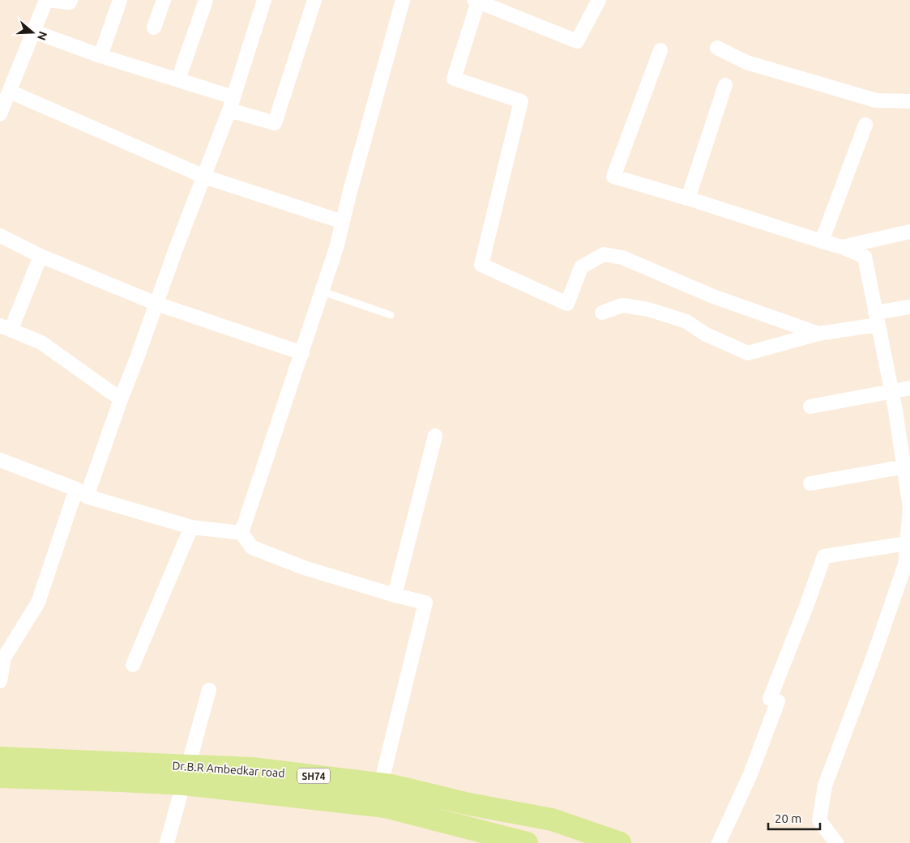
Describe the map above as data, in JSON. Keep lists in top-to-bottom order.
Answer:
{
  "streets": {
    "main road": ["Dr.B.R Ambedkar road", "SH74"]
  },
  "scale_bar": "20 m",
  "north": "right"
}
